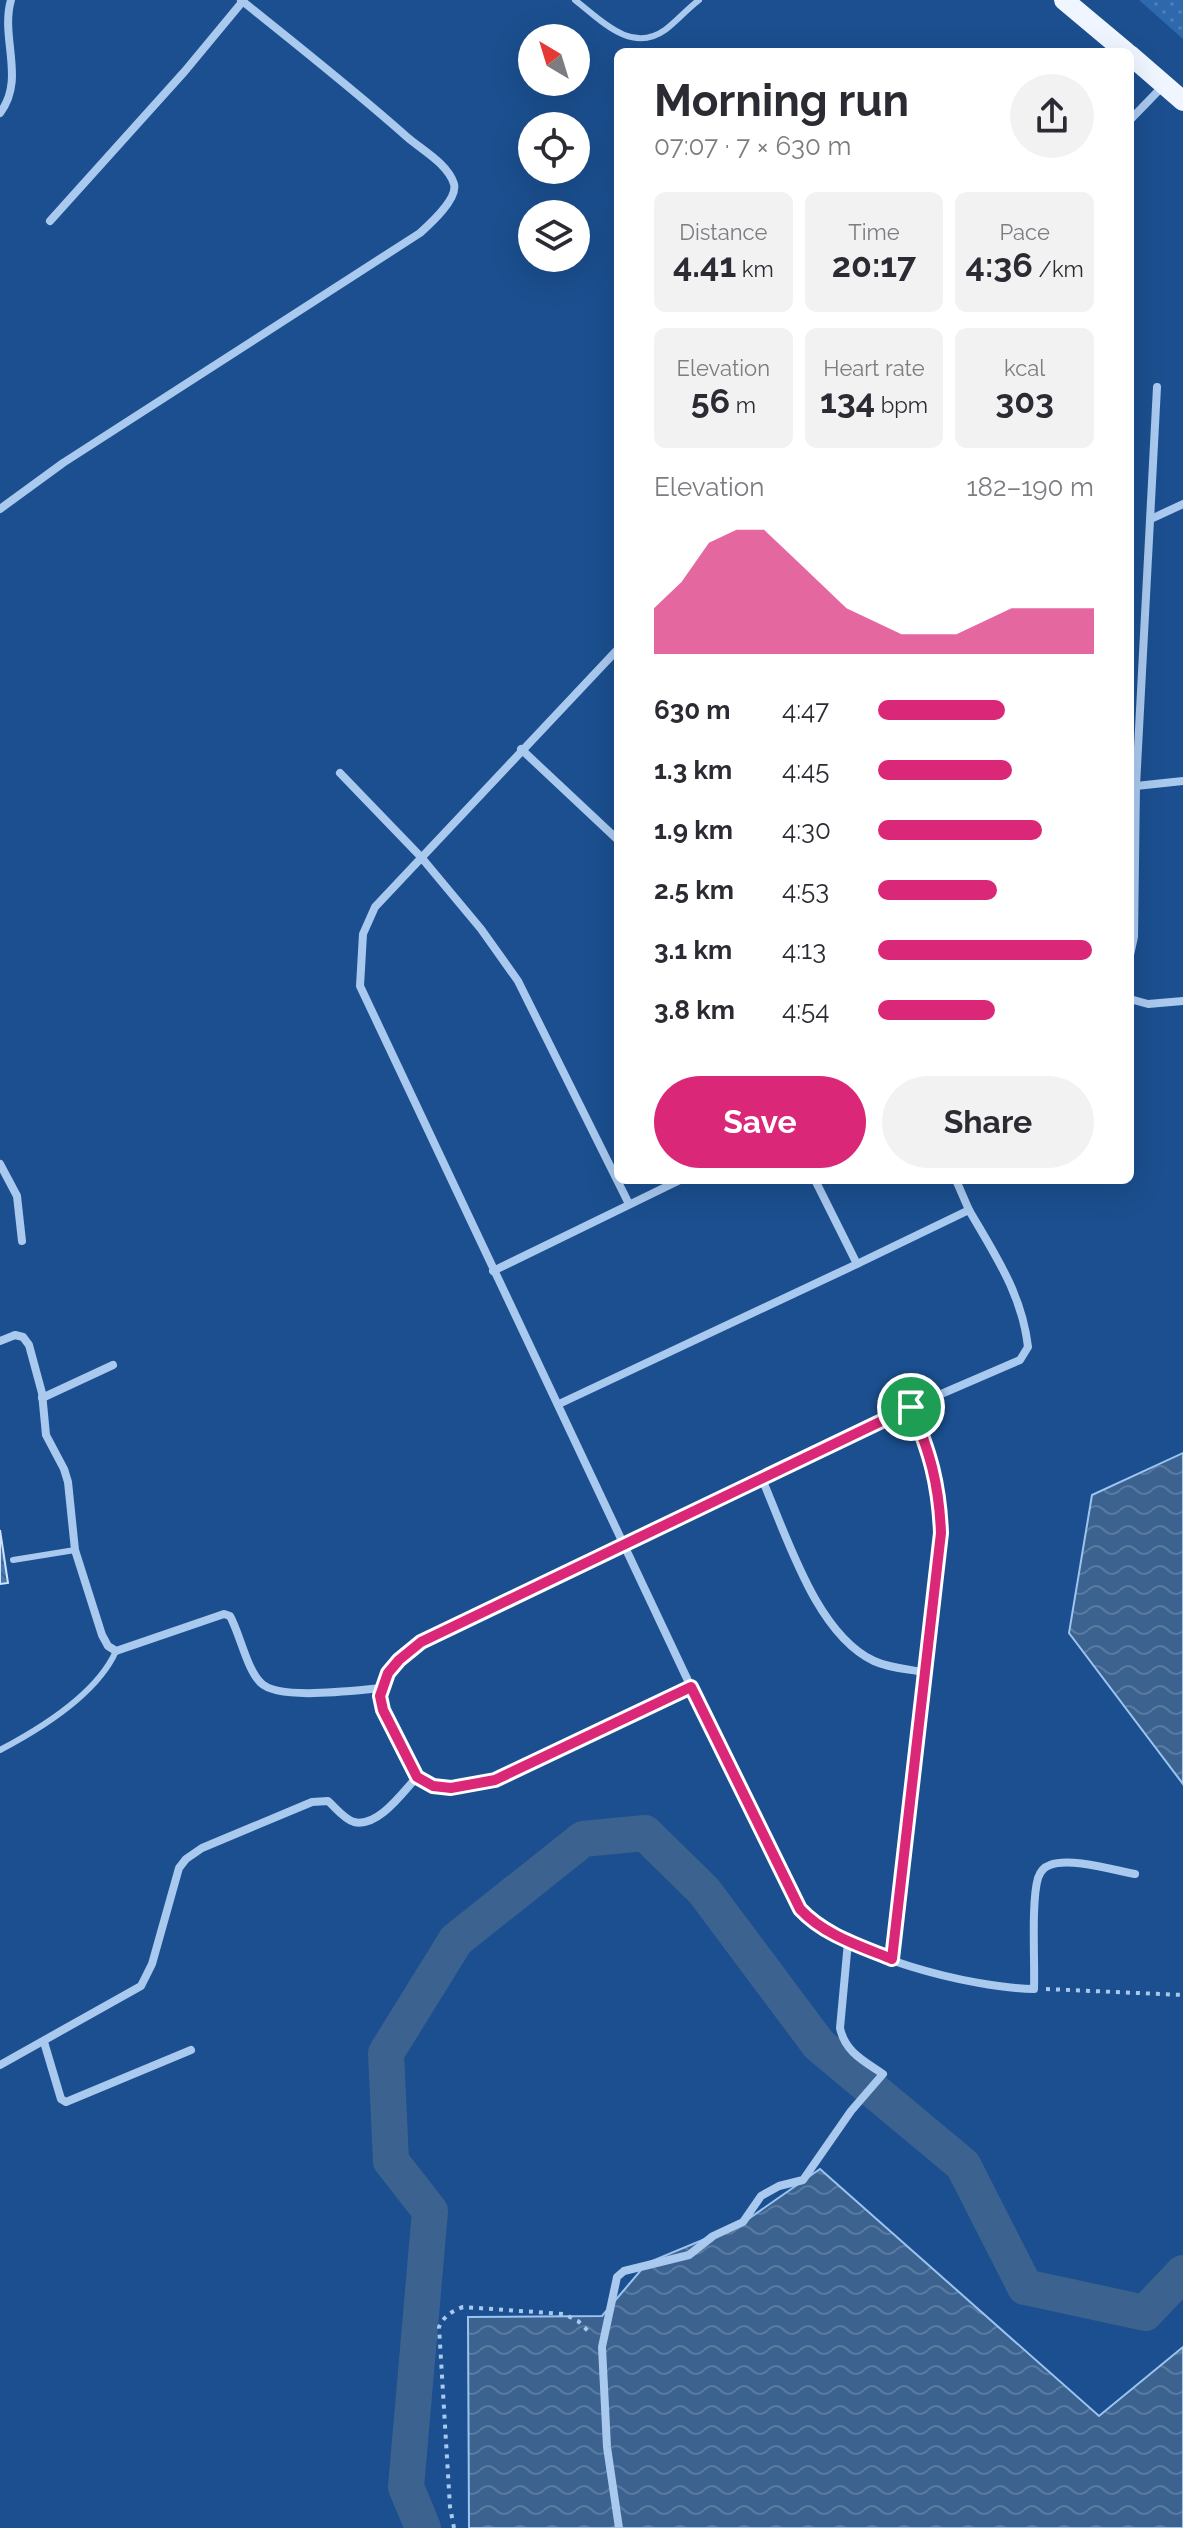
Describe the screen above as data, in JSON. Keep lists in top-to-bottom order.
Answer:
{
  "north": "top left",
  "page": {
    "heading": ["Morning run", "07:07 · 7 × 630 m"],
    "stats": [
      ["Distance", "4.41 km"],
      ["Time", "20:17"],
      ["Pace", "4:36 /km"],
      ["Elevation", "56 m"],
      ["Heart rate", "134 bpm"],
      ["kcal", "303"]
    ],
    "chart": ["Elevation", "182–190 m"],
    "list": [
      {
        "name": "630 m",
        "note": "4:47"
      },
      {
        "name": "1.3 km",
        "note": "4:45"
      },
      {
        "name": "1.9 km",
        "note": "4:30"
      },
      {
        "name": "2.5 km",
        "note": "4:53"
      },
      {
        "name": "3.1 km",
        "note": "4:13"
      },
      {
        "name": "3.8 km",
        "note": "4:54"
      }
    ],
    "buttons": ["Save", "Share"]
  }
}
